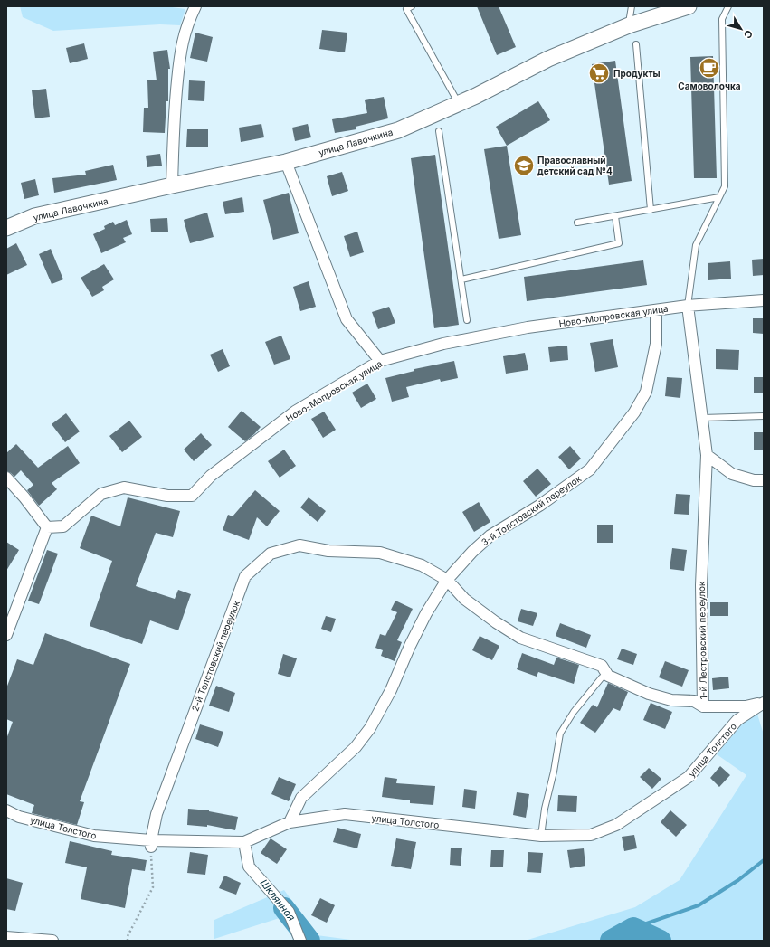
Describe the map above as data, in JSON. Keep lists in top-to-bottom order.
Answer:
{
  "streets": {
    "main road": ["улица Лавочкина"],
    "street": [
      "Ново-Мопровская улица",
      "3-й Толстовский переулок",
      "1-й Лестровский переулок",
      "2-й Толстовский переулок",
      "улица Толстого"
    ]
  },
  "crossings": [
    ["Ново-Мопровская улица", "3-й Толстовский переулок"],
    ["Ново-Мопровская улица", "1-й Лестровский переулок"],
    ["3-й Толстовский переулок", "1-й Лестровский переулок"],
    ["3-й Толстовский переулок", "2-й Толстовский переулок"],
    ["3-й Толстовский переулок", "улица Толстого"],
    ["1-й Лестровский переулок", "2-й Толстовский переулок"],
    ["2-й Толстовский переулок", "улица Толстого"]
  ],
  "water": ["Шклянная"],
  "places": {
    "cafe": ["Самоволочка"],
    "supermarket": ["Продукты"],
    "school or university": ["Православный детский сад №4"]
  },
  "north": "bottom right"
}
